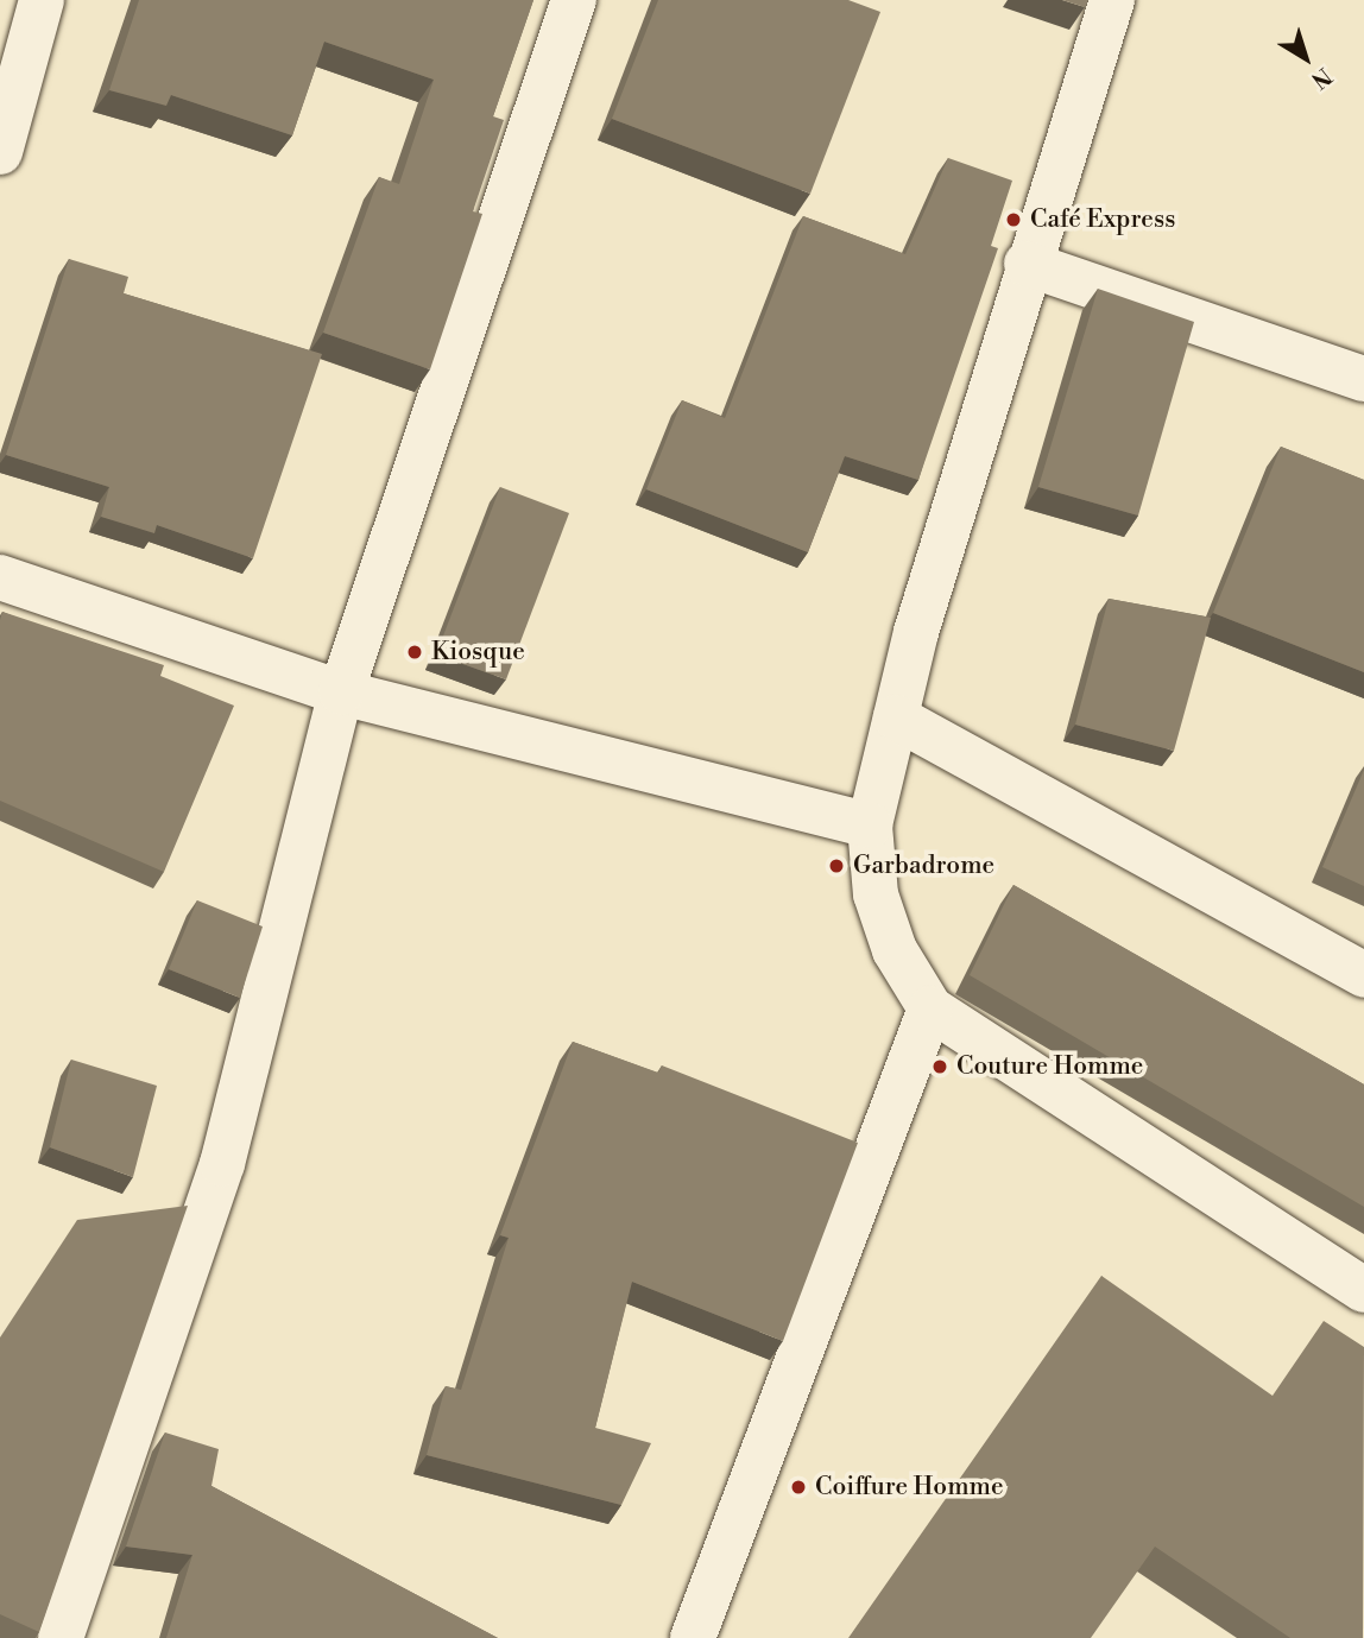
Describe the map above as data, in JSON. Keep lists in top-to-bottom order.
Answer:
{
  "places": [
    "Café Express",
    "Kiosque",
    "Garbadrome",
    "Couture Homme",
    "Coiffure Homme"
  ],
  "north": "bottom right"
}
